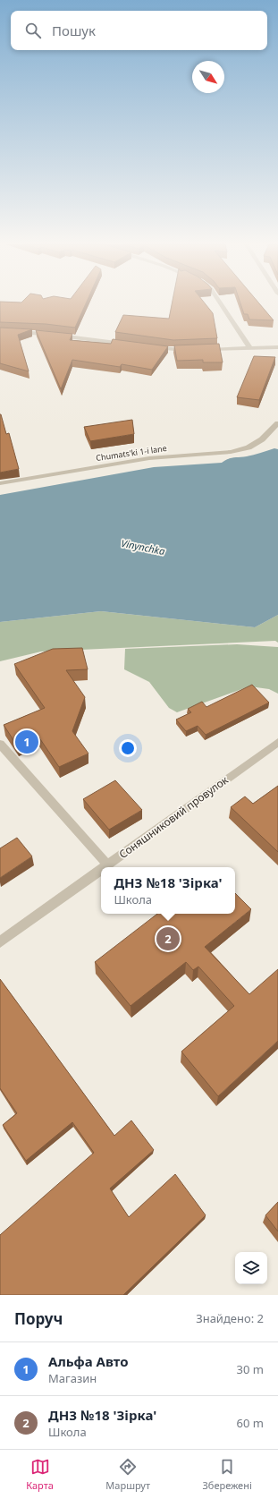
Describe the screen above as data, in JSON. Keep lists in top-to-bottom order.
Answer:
{
  "streets": {
    "street": ["Chumats'ki 1-i lane", "Соняшниковий провулок"]
  },
  "water": ["Vinynchka"],
  "north": "bottom right",
  "page": {
    "search": "Пошук",
    "pins": ["1", "2"],
    "popup": ["ДНЗ №18 'Зірка'", "Школа"],
    "heading": ["Поруч", "Знайдено: 2"],
    "list": [
      {
        "mark": "1",
        "name": "Альфа Авто",
        "note": "Магазин",
        "value": "30 m"
      },
      {
        "mark": "2",
        "name": "ДНЗ №18 'Зірка'",
        "note": "Школа",
        "value": "60 m"
      }
    ],
    "nav": ["Карта", "Маршрут", "Збережені"]
  }
}
